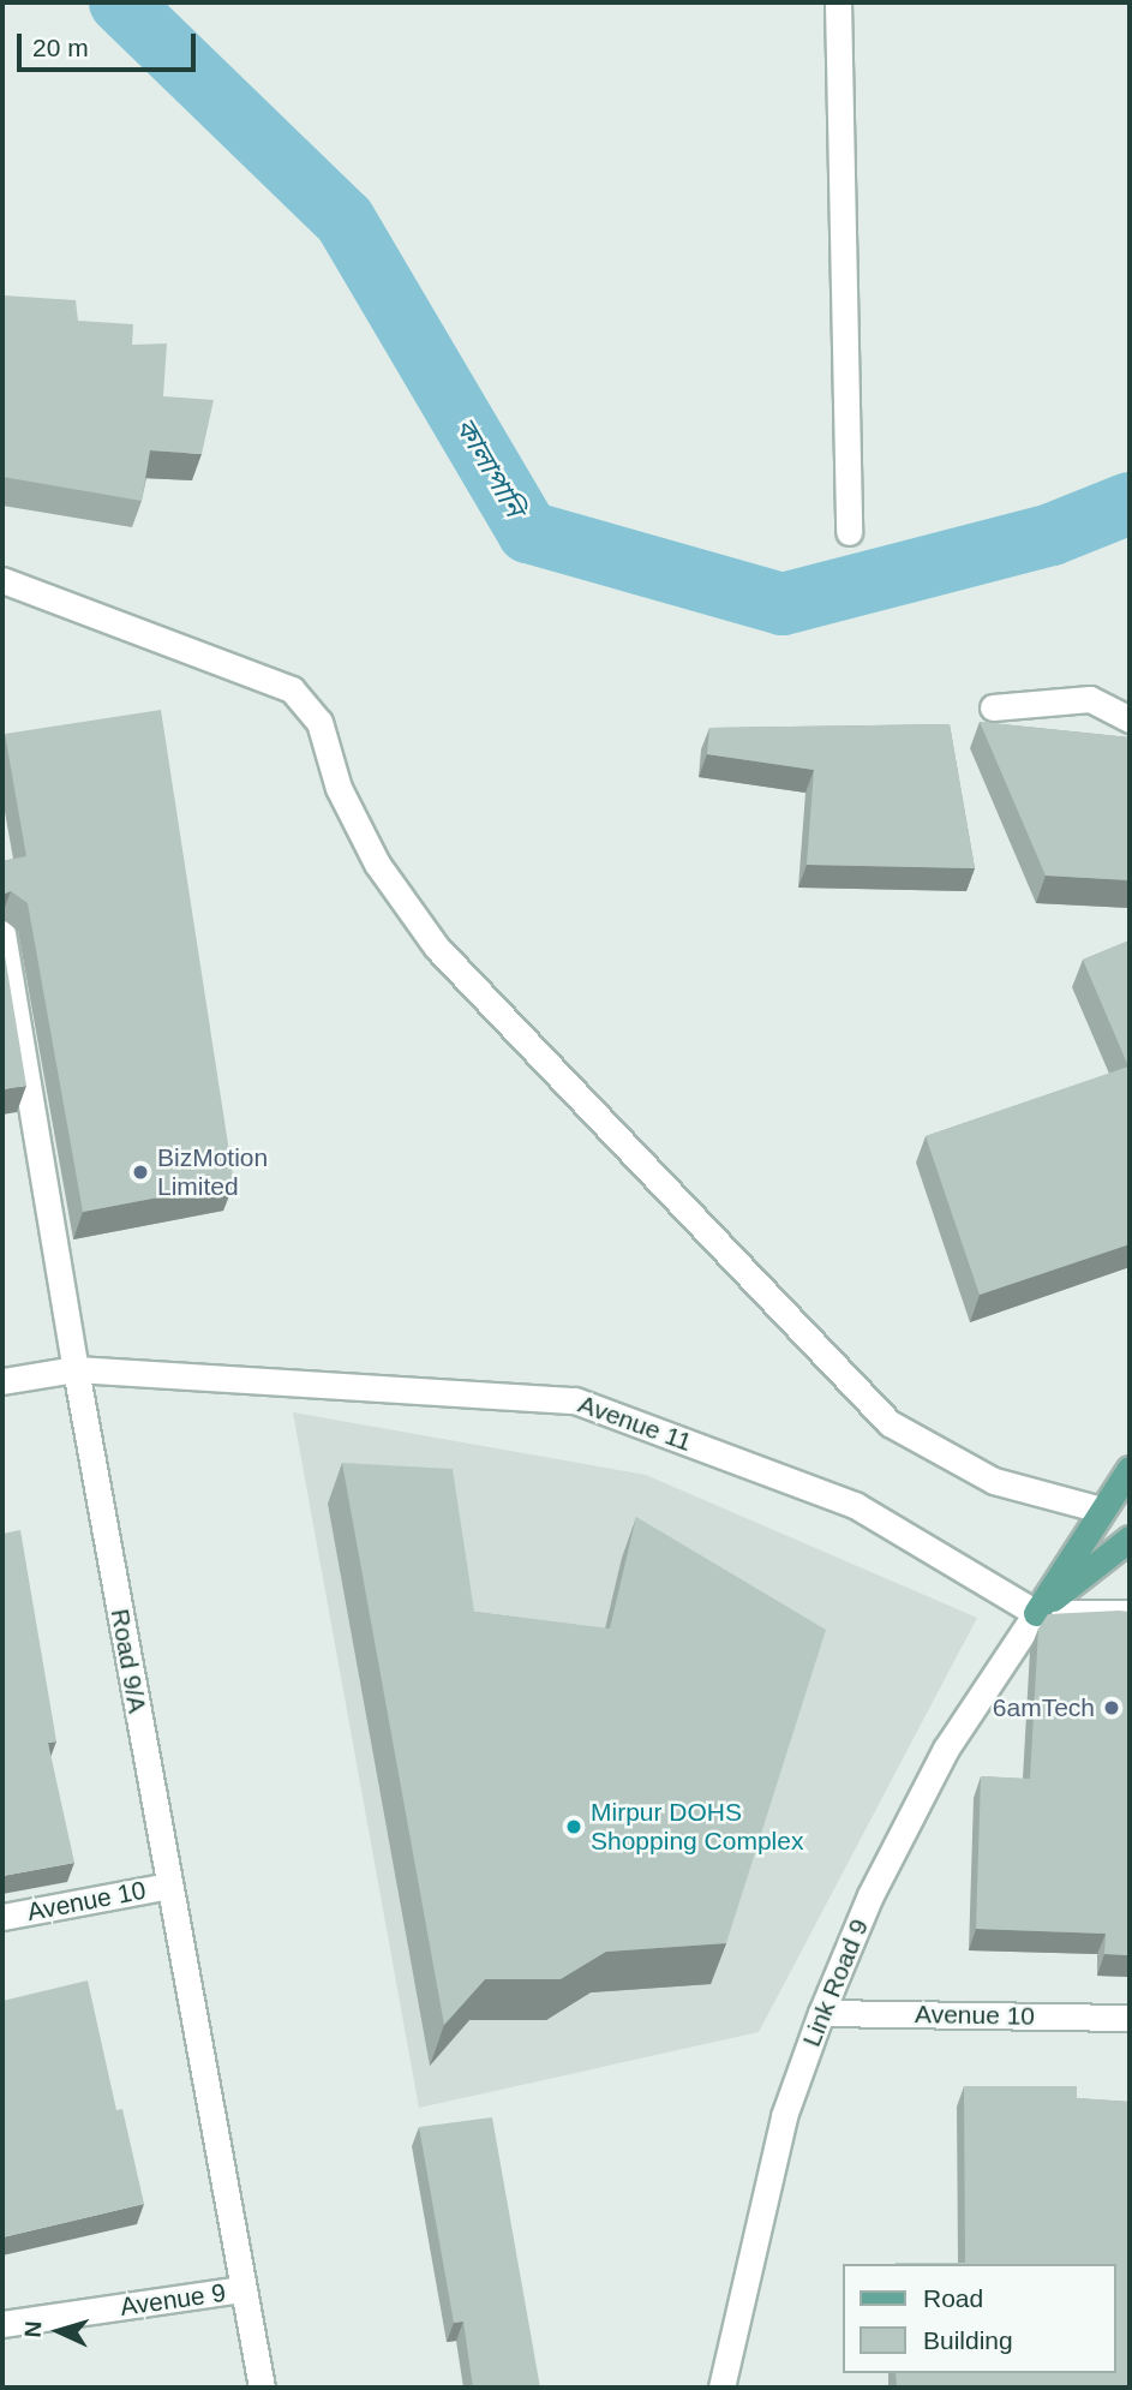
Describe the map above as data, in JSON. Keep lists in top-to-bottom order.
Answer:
{
  "streets": {
    "main road": ["Link Road 9"],
    "street": [
      "Avenue 11",
      "Road 9/A",
      "Avenue 10",
      "Avenue 9"
    ]
  },
  "crossings": [
    ["Avenue 11", "Road 9/A"],
    ["Avenue 11", "Link Road 9"],
    ["Road 9/A", "Avenue 10"],
    ["Road 9/A", "Avenue 9"],
    ["Avenue 10", "Link Road 9"]
  ],
  "water": ["কালাপানি"],
  "places": ["BizMotion Limited", "6amTech", "Mirpur DOHS Shopping Complex"],
  "legend": ["Road", "Building"],
  "scale_bar": "20 m",
  "north": "left"
}
